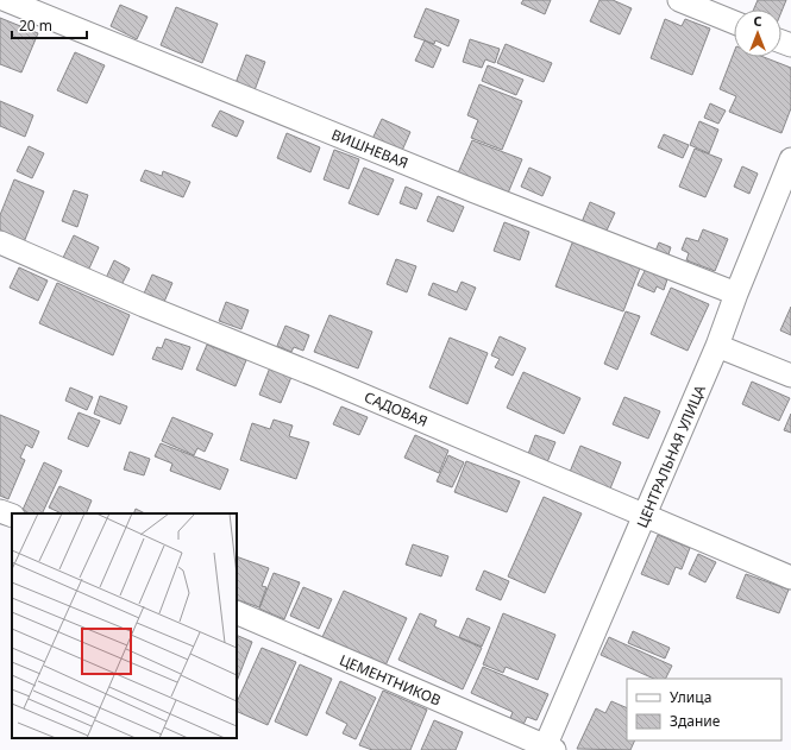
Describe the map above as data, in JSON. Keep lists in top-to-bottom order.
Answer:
{
  "streets": {
    "street": [
      "ВИШНЕВАЯ",
      "САДОВАЯ",
      "ЦЕНТРАЛЬНАЯ УЛИЦА",
      "ЦЕМЕНТНИКОВ"
    ]
  },
  "crossings": [
    ["ВИШНЕВАЯ", "ЦЕНТРАЛЬНАЯ УЛИЦА"],
    ["САДОВАЯ", "ЦЕНТРАЛЬНАЯ УЛИЦА"],
    ["ЦЕНТРАЛЬНАЯ УЛИЦА", "ЦЕМЕНТНИКОВ"]
  ],
  "legend": ["Улица", "Здание"],
  "scale_bar": "20 m",
  "north": "top"
}
